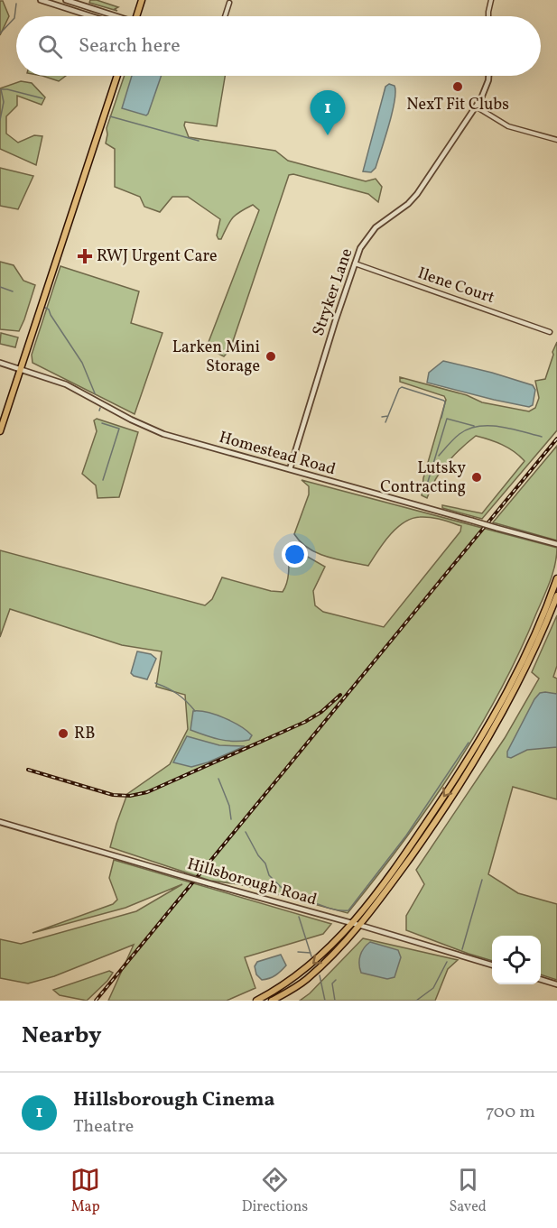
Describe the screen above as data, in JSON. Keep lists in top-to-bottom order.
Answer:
{
  "streets": {
    "street": [
      "Ilene Court",
      "Stryker Lane",
      "Homestead Road",
      "Hillsborough Road"
    ]
  },
  "crossings": [
    ["Ilene Court", "Stryker Lane"],
    ["Stryker Lane", "Homestead Road"]
  ],
  "places": {
    "other": [
      "NexT Fit Clubs",
      "Larken Mini Storage",
      "Lutsky Contracting",
      "RB"
    ],
    "health": ["RWJ Urgent Care"]
  },
  "page": {
    "search": "Search here",
    "pins": "1",
    "heading": "Nearby",
    "list": [
      {
        "mark": "1",
        "name": "Hillsborough Cinema",
        "note": "Theatre",
        "value": "700 m"
      }
    ],
    "nav": ["Map", "Directions", "Saved"]
  }
}
